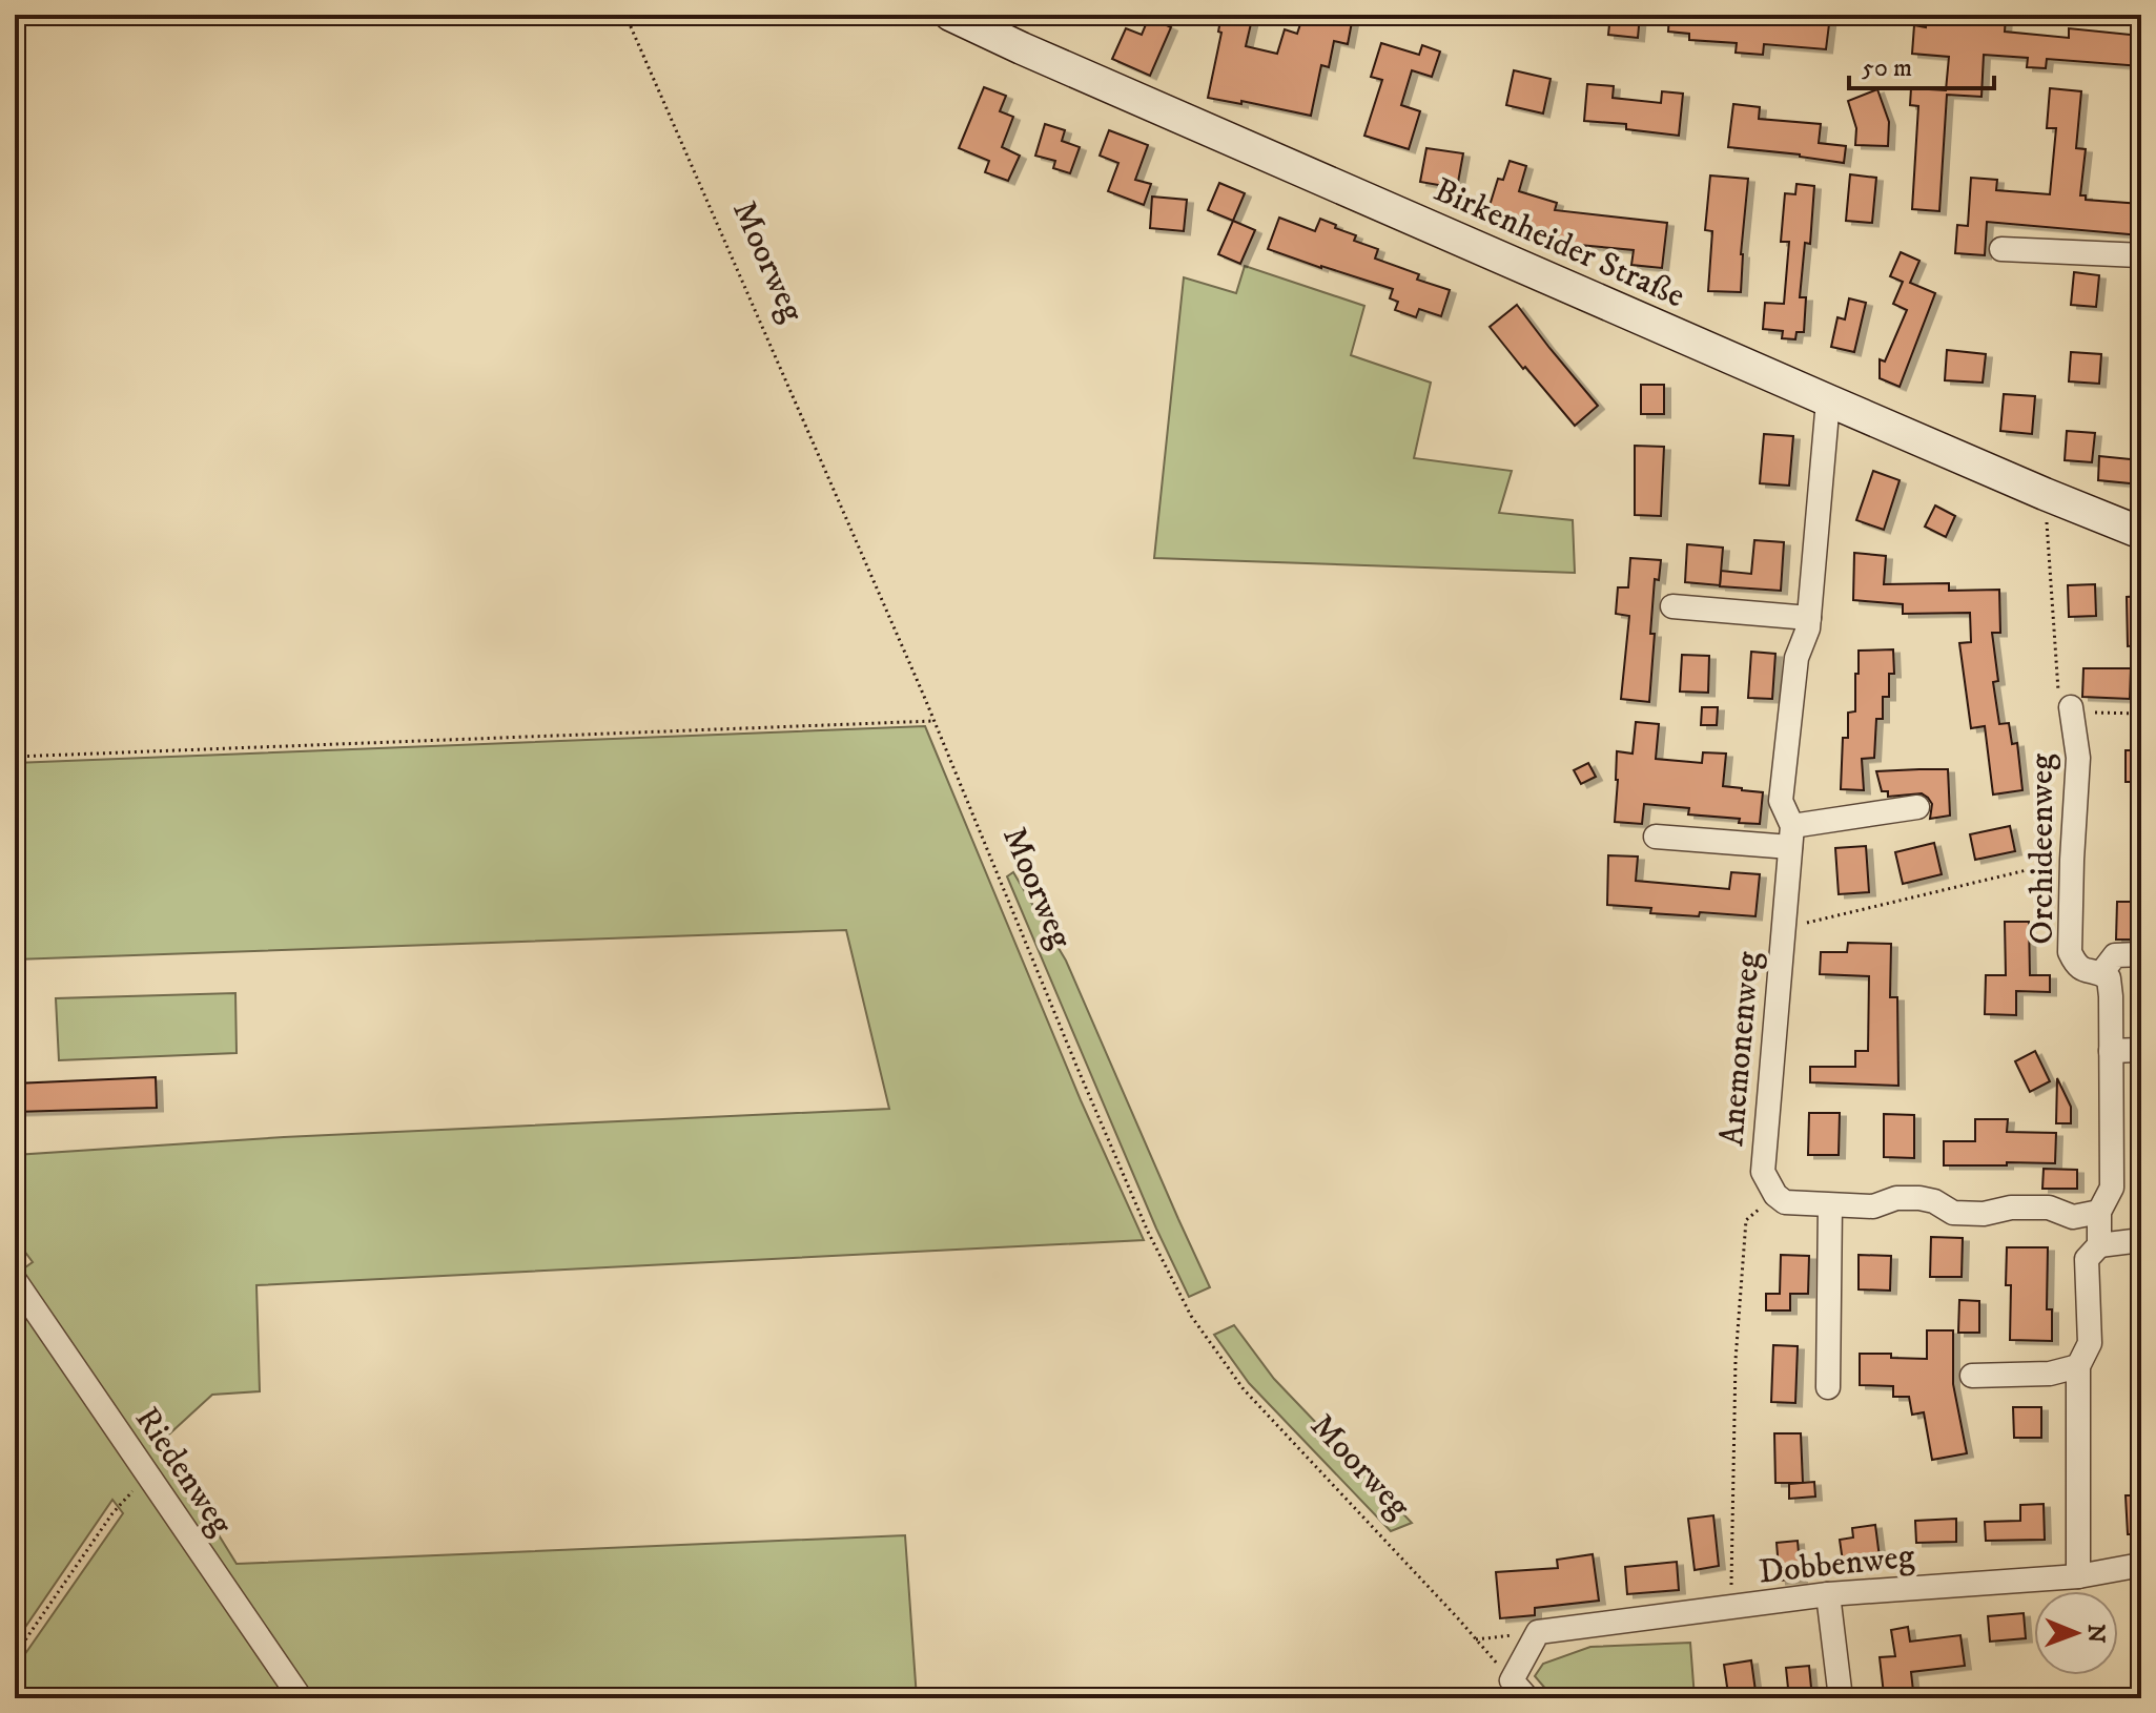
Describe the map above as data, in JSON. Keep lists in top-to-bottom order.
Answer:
{
  "streets": {
    "street": [
      "Birkenheider Straße",
      "Orchideenweg",
      "Anemonenweg",
      "Riedenweg",
      "Dobbenweg"
    ],
    "path": ["Moorweg"]
  },
  "crossings": [
    ["Birkenheider Straße", "Anemonenweg"],
    ["Orchideenweg", "Dobbenweg"]
  ],
  "scale_bar": "50 m",
  "north": "right"
}
